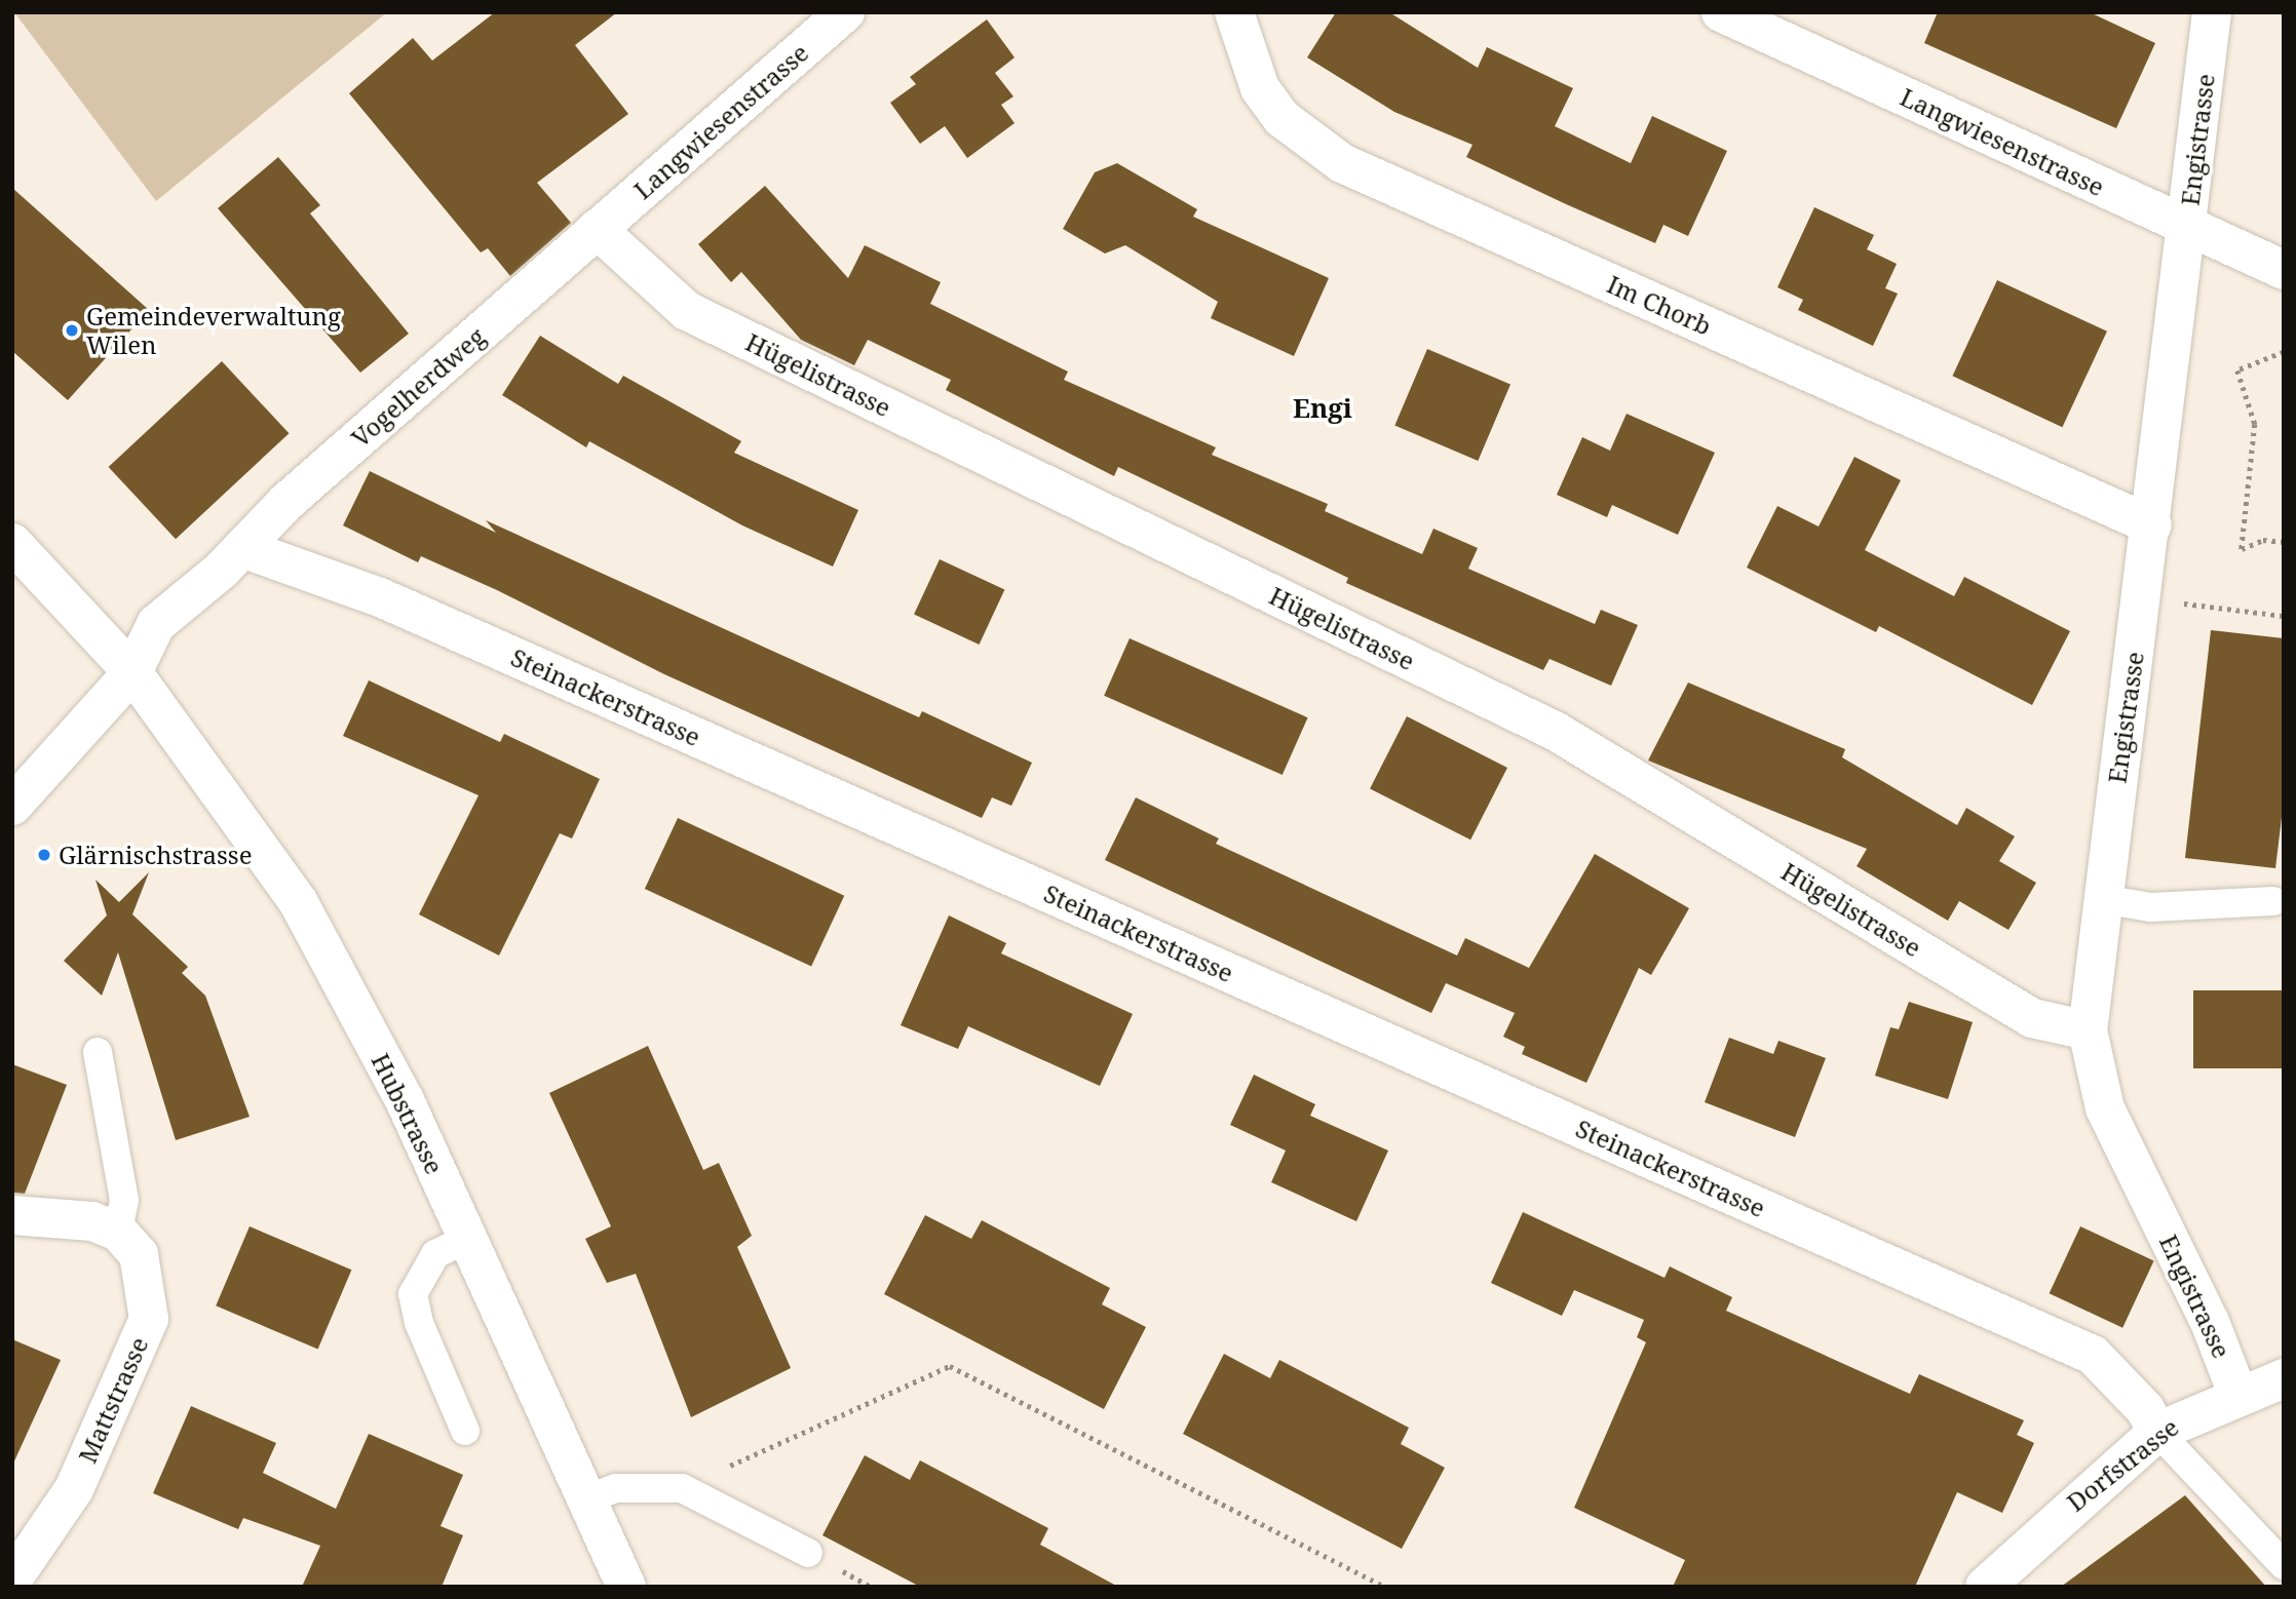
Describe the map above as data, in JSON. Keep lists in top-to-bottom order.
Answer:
{
  "streets": {
    "street": [
      "Langwiesenstrasse",
      "Engistrasse",
      "Im Chorb",
      "Hügelistrasse",
      "Vogelherdweg",
      "Steinackerstrasse",
      "Hubstrasse",
      "Mattstrasse",
      "Dorfstrasse"
    ]
  },
  "crossings": [
    ["Langwiesenstrasse", "Engistrasse"],
    ["Langwiesenstrasse", "Hügelistrasse"],
    ["Langwiesenstrasse", "Vogelherdweg"],
    ["Engistrasse", "Im Chorb"],
    ["Engistrasse", "Hügelistrasse"],
    ["Engistrasse", "Dorfstrasse"],
    ["Hügelistrasse", "Vogelherdweg"],
    ["Vogelherdweg", "Steinackerstrasse"],
    ["Steinackerstrasse", "Dorfstrasse"]
  ],
  "districts": ["Engi"],
  "places": ["Gemeindeverwaltung Wilen", "Glärnischstrasse"]
}
